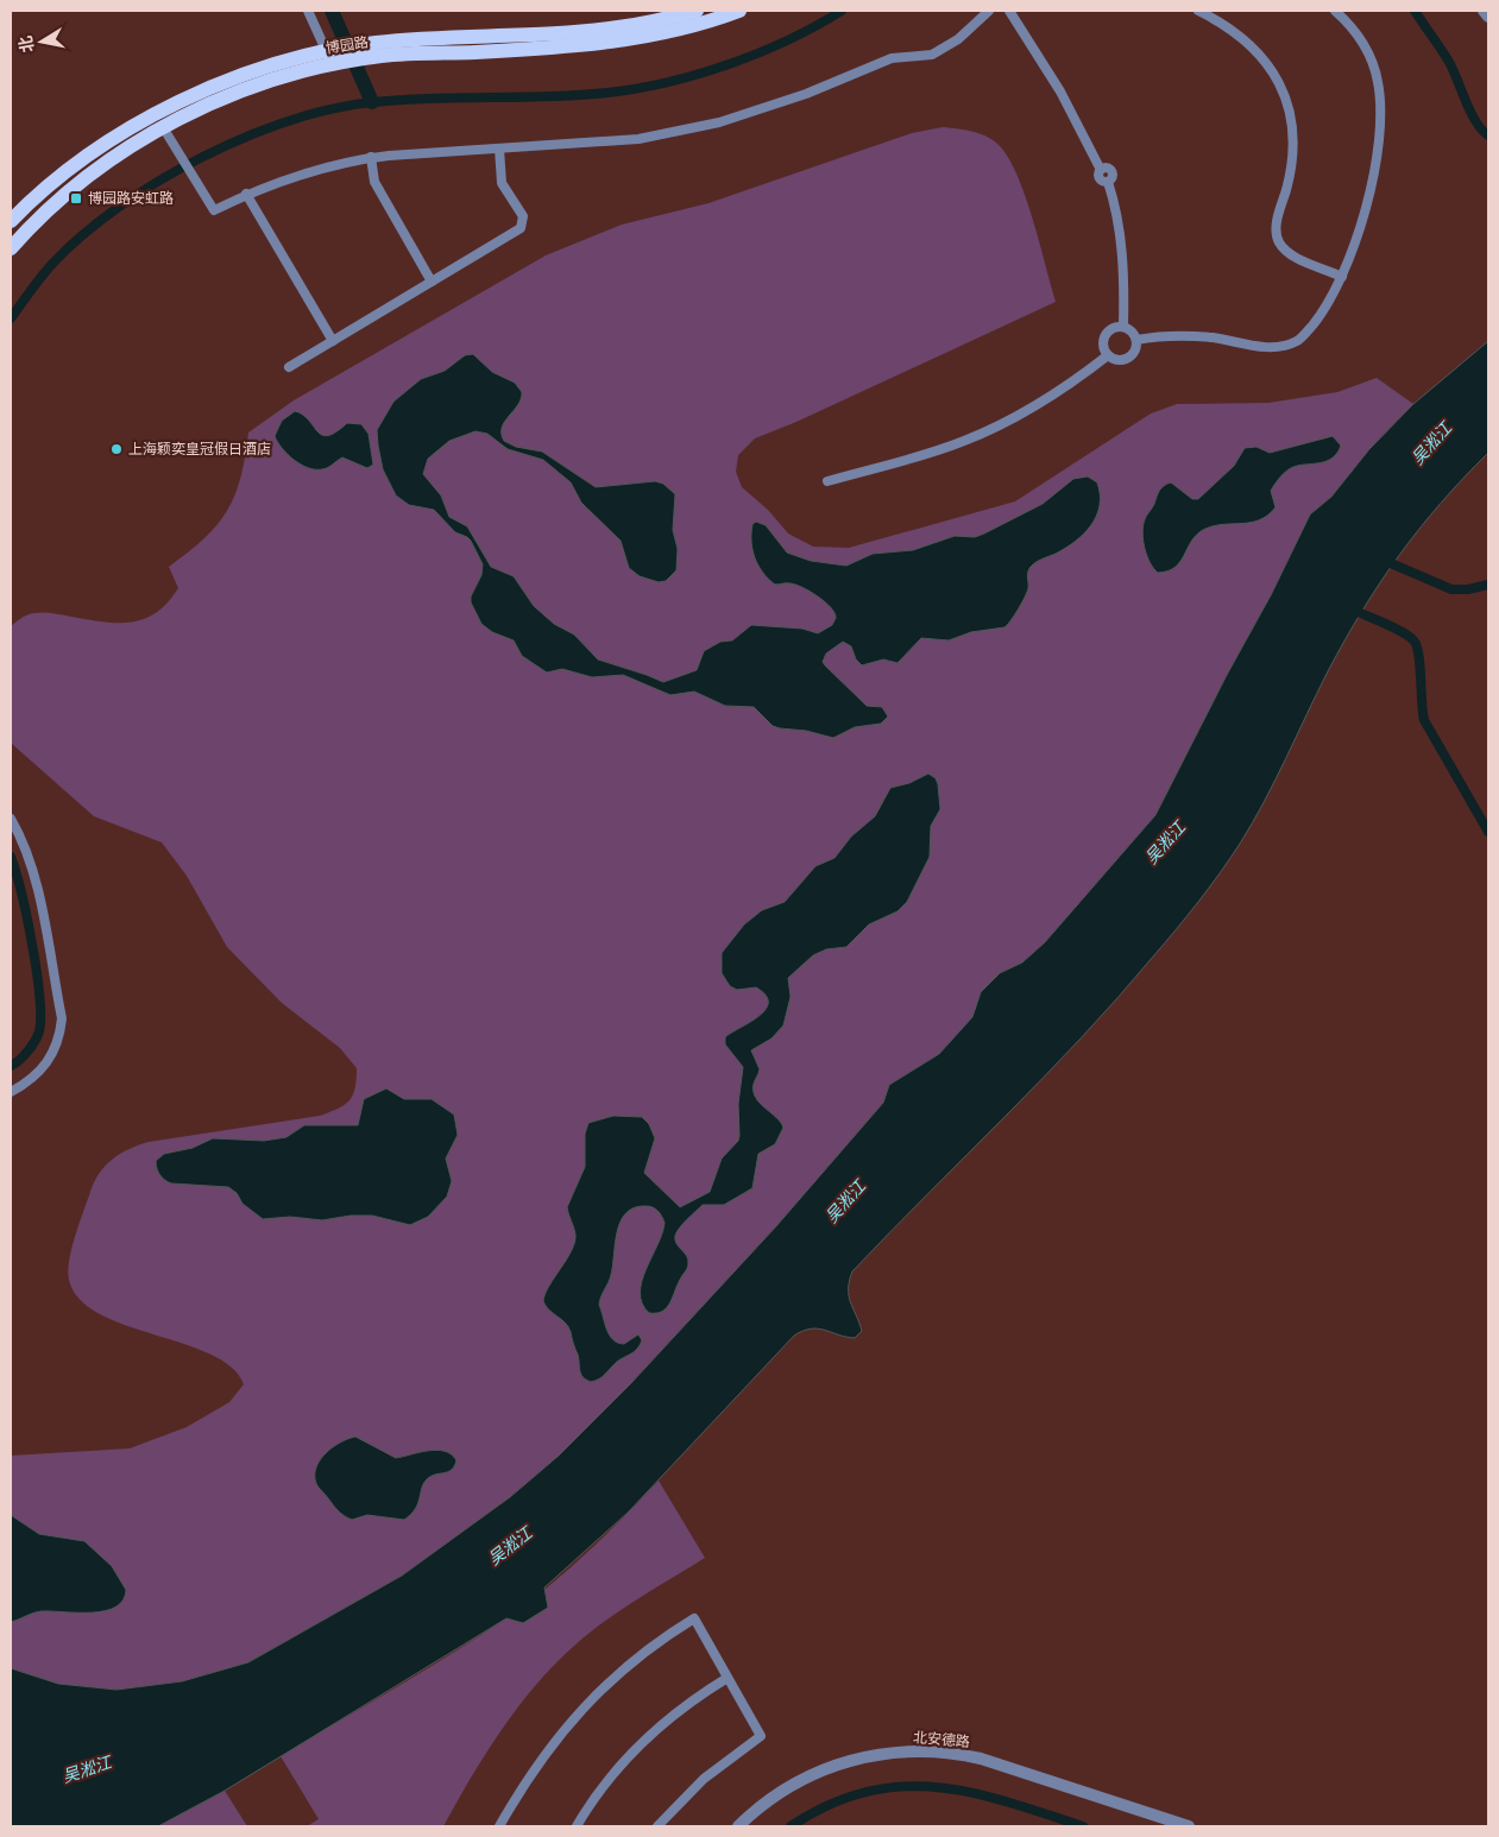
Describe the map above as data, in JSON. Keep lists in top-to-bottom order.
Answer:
{
  "streets": {
    "main road": ["博园路"],
    "street": ["北安德路"]
  },
  "water": ["吴淞江"],
  "places": {
    "transit": ["博园路安虹路"],
    "other": ["上海颖奕皇冠假日酒店"]
  },
  "north": "left"
}
